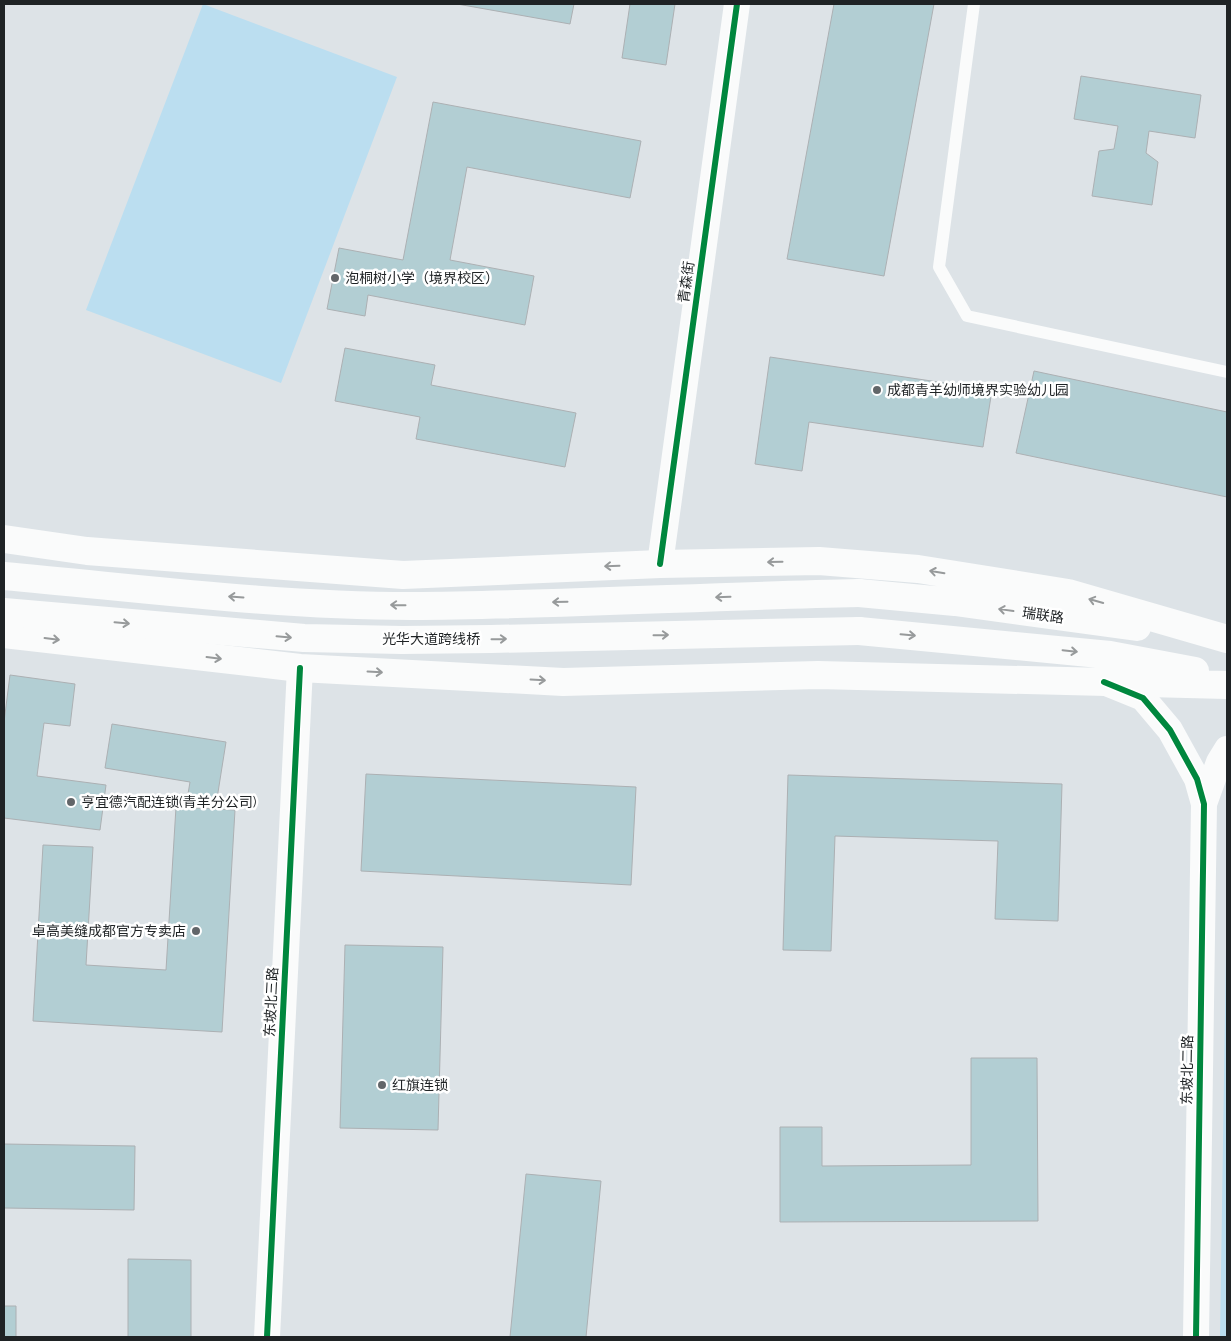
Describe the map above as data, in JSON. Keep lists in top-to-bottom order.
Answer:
{
  "streets": {
    "main road": ["瑞联路", "光华大道跨线桥"],
    "street": ["青森街", "东坡北三路", "东坡北二路"]
  },
  "places": [
    "泡桐树小学（境界校区）",
    "成都青羊幼师境界实验幼儿园",
    "亨宜德汽配连锁(青羊分公司)",
    "卓高美缝成都官方专卖店",
    "红旗连锁"
  ]
}
